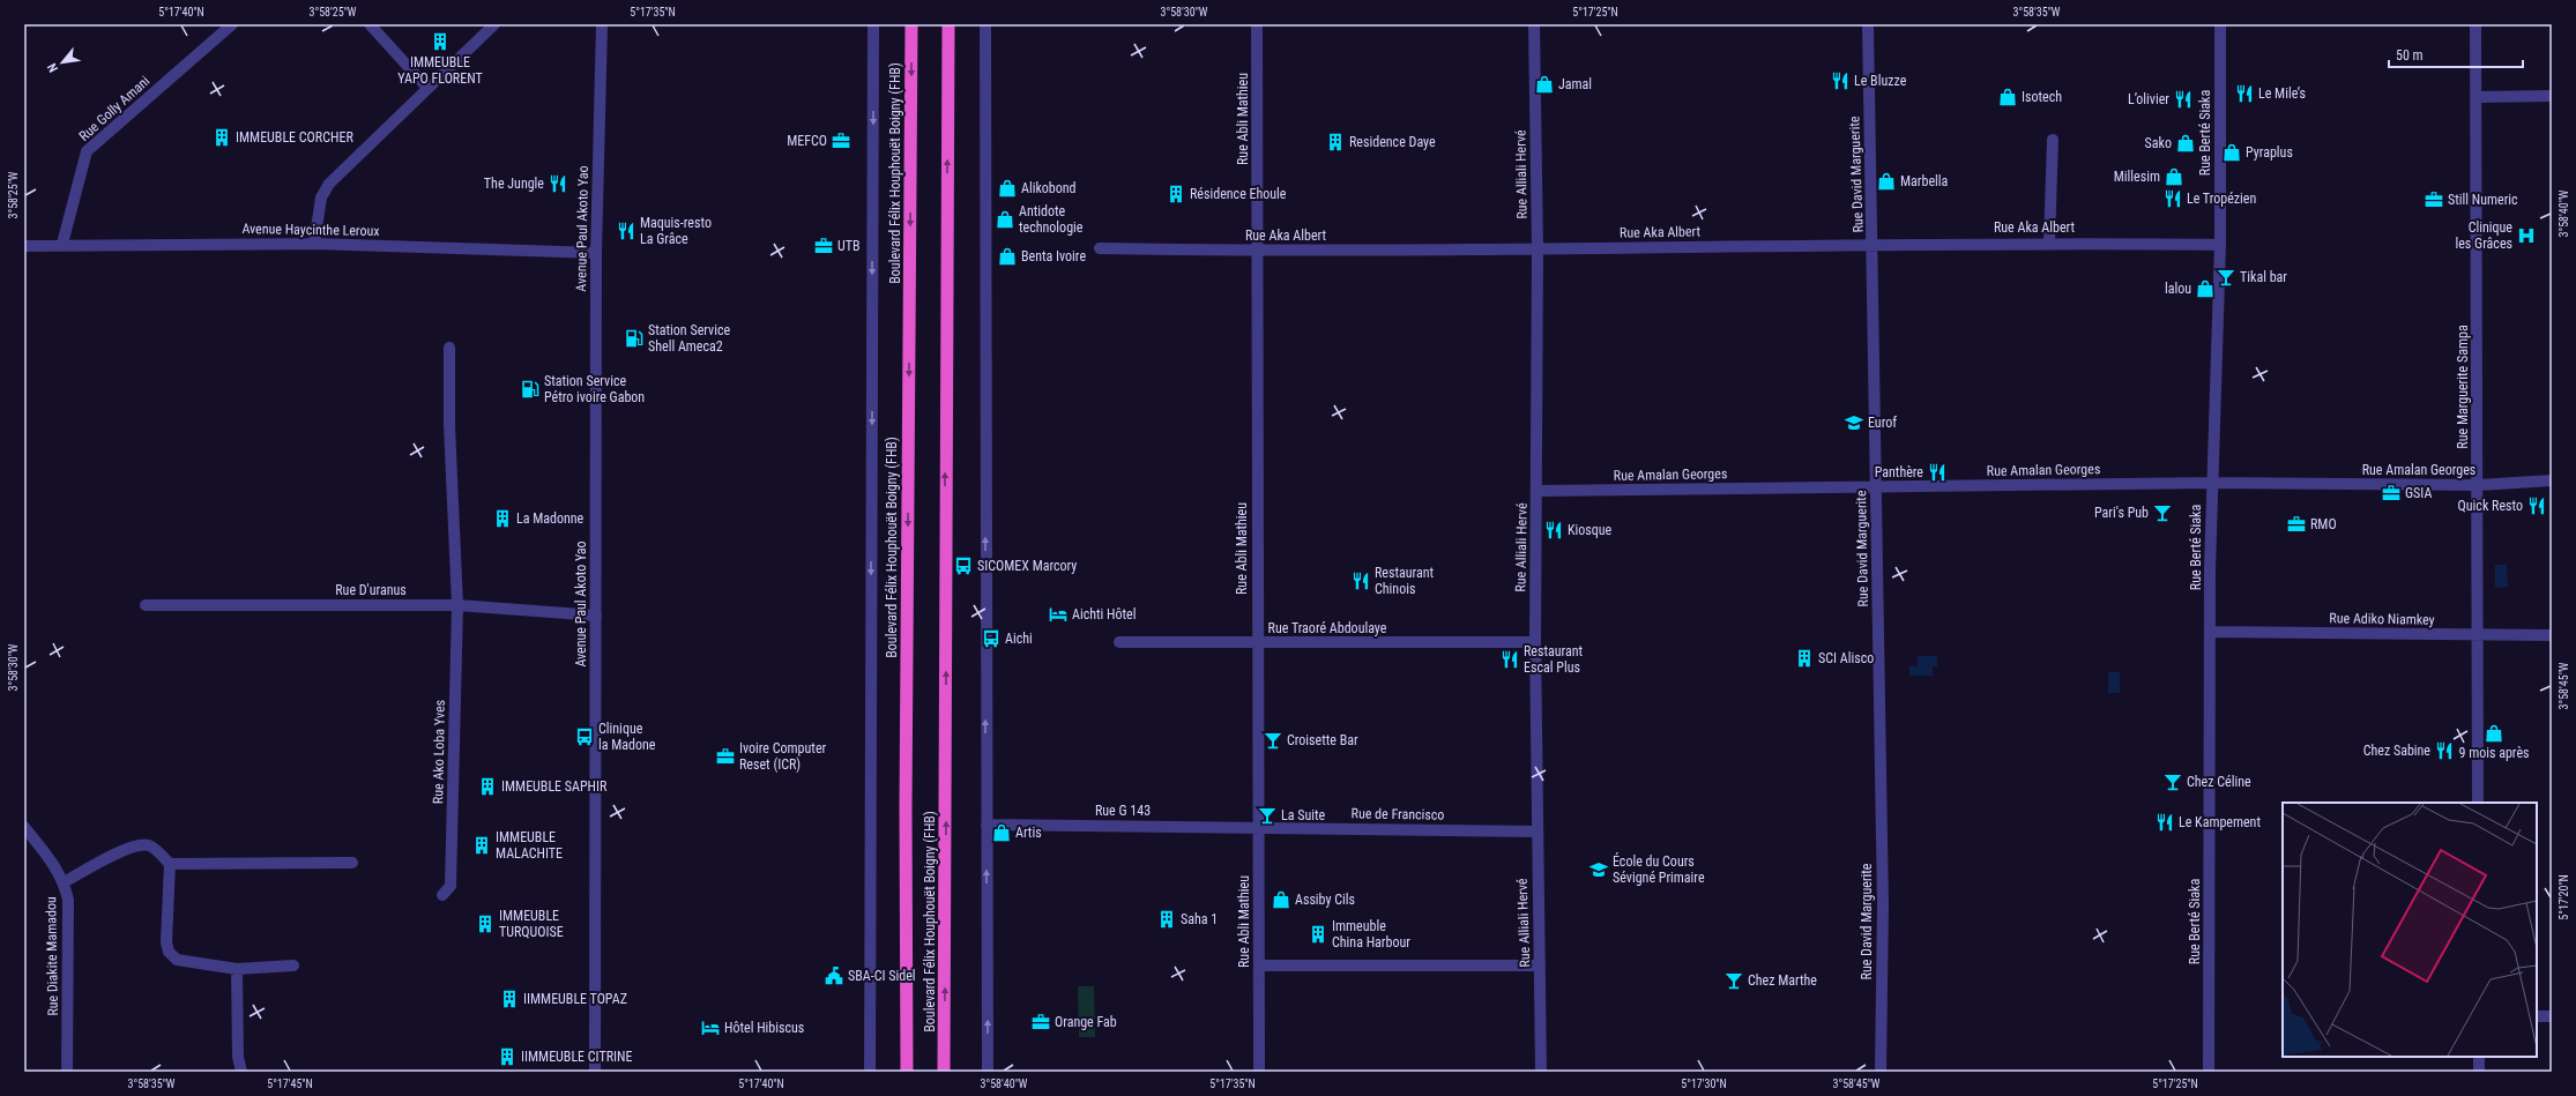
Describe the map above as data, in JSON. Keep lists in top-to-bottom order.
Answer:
{
  "streets": {
    "highway": ["Boulevard Félix Houphouët Boigny (FHB)"],
    "street": [
      "Rue Golly Amani",
      "Rue Abli Mathieu",
      "Rue Berté Siaka",
      "Rue Alliali Hervé",
      "Rue David Marguerite",
      "Rue Aka Albert",
      "Avenue Paul Akoto Yao",
      "Avenue Haycinthe Leroux",
      "Rue Marguerite Sampa",
      "Rue Amalan Georges",
      "Rue D'uranus",
      "Rue Adiko Niamkey",
      "Rue Traoré Abdoulaye",
      "Rue Ako Loba Yves",
      "Rue G 143",
      "Rue de Francisco",
      "Rue Diakite Mamadou"
    ]
  },
  "crossings": [
    ["Rue Golly Amani", "Avenue Haycinthe Leroux"],
    ["Rue Abli Mathieu", "Rue Aka Albert"],
    ["Rue Abli Mathieu", "Rue Traoré Abdoulaye"],
    ["Rue Abli Mathieu", "Rue G 143"],
    ["Rue Abli Mathieu", "Rue de Francisco"],
    ["Rue Berté Siaka", "Rue Aka Albert"],
    ["Rue Berté Siaka", "Rue Amalan Georges"],
    ["Rue Berté Siaka", "Rue Adiko Niamkey"],
    ["Rue Alliali Hervé", "Rue Aka Albert"],
    ["Rue Alliali Hervé", "Rue Amalan Georges"],
    ["Rue Alliali Hervé", "Rue Traoré Abdoulaye"],
    ["Rue Alliali Hervé", "Rue de Francisco"],
    ["Rue David Marguerite", "Rue Aka Albert"],
    ["Rue David Marguerite", "Rue Amalan Georges"],
    ["Avenue Paul Akoto Yao", "Avenue Haycinthe Leroux"],
    ["Avenue Paul Akoto Yao", "Rue D'uranus"],
    ["Rue Marguerite Sampa", "Rue Amalan Georges"],
    ["Rue Marguerite Sampa", "Rue Adiko Niamkey"],
    ["Rue D'uranus", "Rue Ako Loba Yves"],
    ["Rue G 143", "Rue de Francisco"]
  ],
  "places": {
    "building": [
      "IMMEUBLE YAPO FLORENT",
      "IMMEUBLE CORCHER",
      "Residence Daye",
      "Résidence Ehoule",
      "La Madonne",
      "SCI Alisco",
      "IMMEUBLE SAPHIR",
      "IMMEUBLE MALACHITE",
      "Saha 1",
      "IMMEUBLE TURQUOISE",
      "Immeuble China Harbour",
      "IIMMEUBLE TOPAZ",
      "IIMMEUBLE CITRINE"
    ],
    "restaurant": [
      "Le Bluzze",
      "Le Mile’s",
      "L’olivier",
      "The Jungle",
      "Le Tropézien",
      "Maquis-resto La Grâce",
      "Panthère",
      "Quick Resto",
      "Kiosque",
      "Restaurant Chinois",
      "Restaurant Escal Plus",
      "Chez Sabine",
      "Le Kampement"
    ],
    "shop": [
      "Jamal",
      "Isotech",
      "Sako",
      "Pyraplus",
      "Millesim",
      "Marbella",
      "Alikobond",
      "Antidote technologie",
      "Benta Ivoire",
      "lalou",
      "9 mois après",
      "Artis",
      "Assiby Cils"
    ],
    "office": [
      "MEFCO",
      "Still Numeric",
      "UTB",
      "GSIA",
      "RMO",
      "Ivoire Computer Reset (ICR)",
      "Orange Fab"
    ],
    "hospital": ["Clinique les Grâces"],
    "bar": [
      "Tikal bar",
      "Pari's Pub",
      "Croisette Bar",
      "Chez Céline",
      "La Suite",
      "Chez Marthe"
    ],
    "fuel station": ["Station Service Shell Ameca2", "Station Service Pétro ivoire Gabon"],
    "school or university": ["Eurof", "École du Cours Sévigné Primaire"],
    "bus stop": ["SICOMEX Marcory", "Aichi", "Clinique la Madone"],
    "hotel": ["Aichti Hôtel", "Hôtel Hibiscus"],
    "public building": ["SBA-CI Sidel"]
  },
  "scale_bar": "50 m",
  "north": "bottom left",
  "coordinates": [
    "5°17'40\"N",
    "3°58'25\"W",
    "5°17'35\"N",
    "3°58'30\"W",
    "5°17'25\"N",
    "3°58'35\"W",
    "3°58'40\"W",
    "3°58'45\"W",
    "5°17'20\"N",
    "5°17'45\"N",
    "5°17'30\"N"
  ]
}
